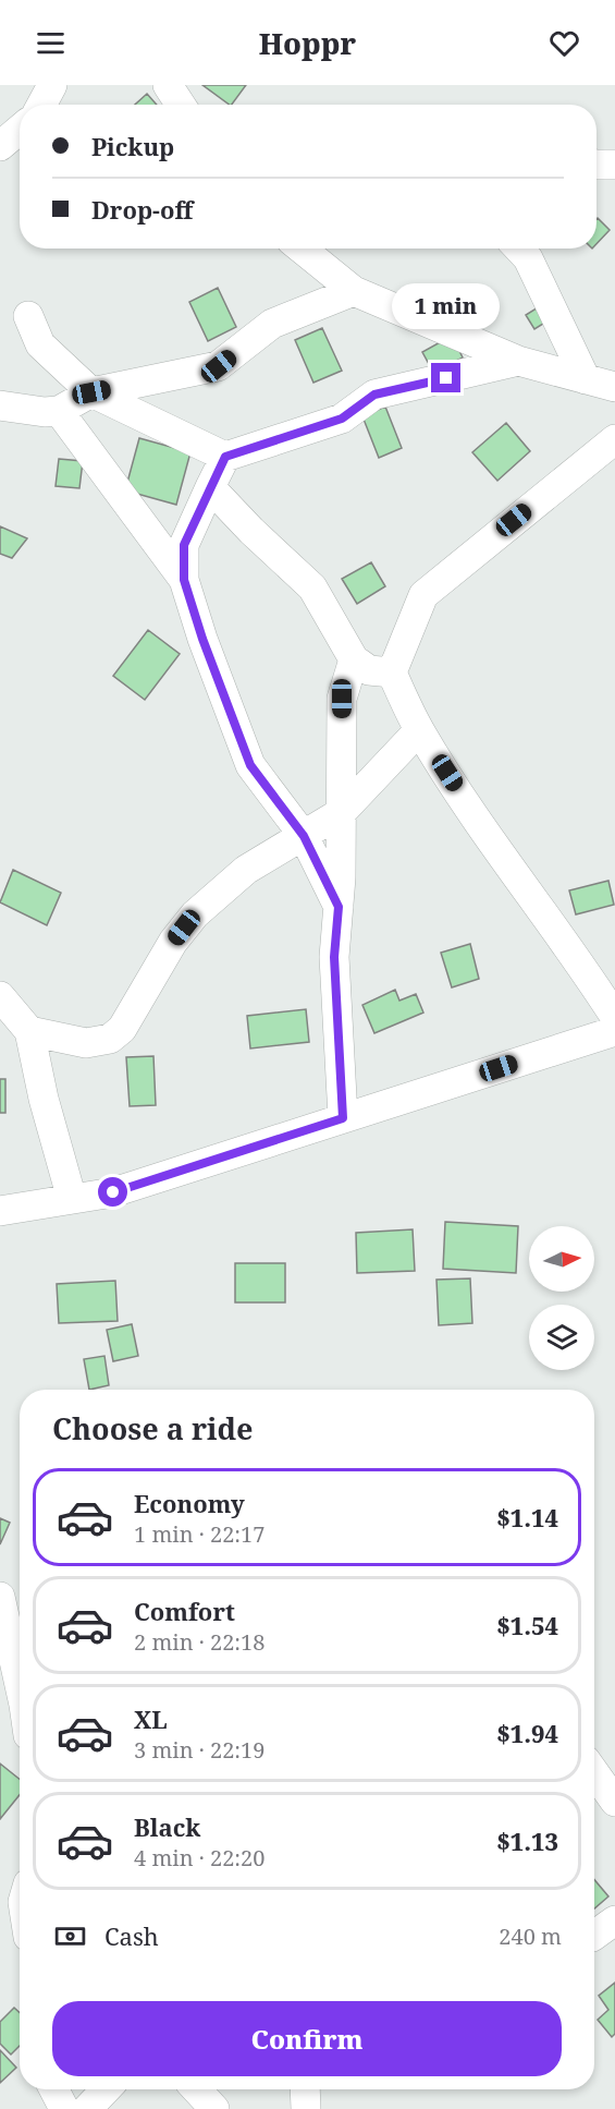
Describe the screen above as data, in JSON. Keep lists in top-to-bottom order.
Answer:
{
  "north": "right",
  "page": {
    "header": "Hoppr",
    "banner": ["Pickup", "Drop-off"],
    "bubble": "1 min",
    "heading": "Choose a ride",
    "list": [
      {
        "name": "Economy",
        "note": "1 min · 22:17",
        "value": "$1.14"
      },
      {
        "name": "Comfort",
        "note": "2 min · 22:18",
        "value": "$1.54"
      },
      {
        "name": "XL",
        "note": "3 min · 22:19",
        "value": "$1.94"
      },
      {
        "name": "Black",
        "note": "4 min · 22:20",
        "value": "$1.13"
      }
    ],
    "pay": ["Cash", "240 m"],
    "buttons": "Confirm"
  }
}
